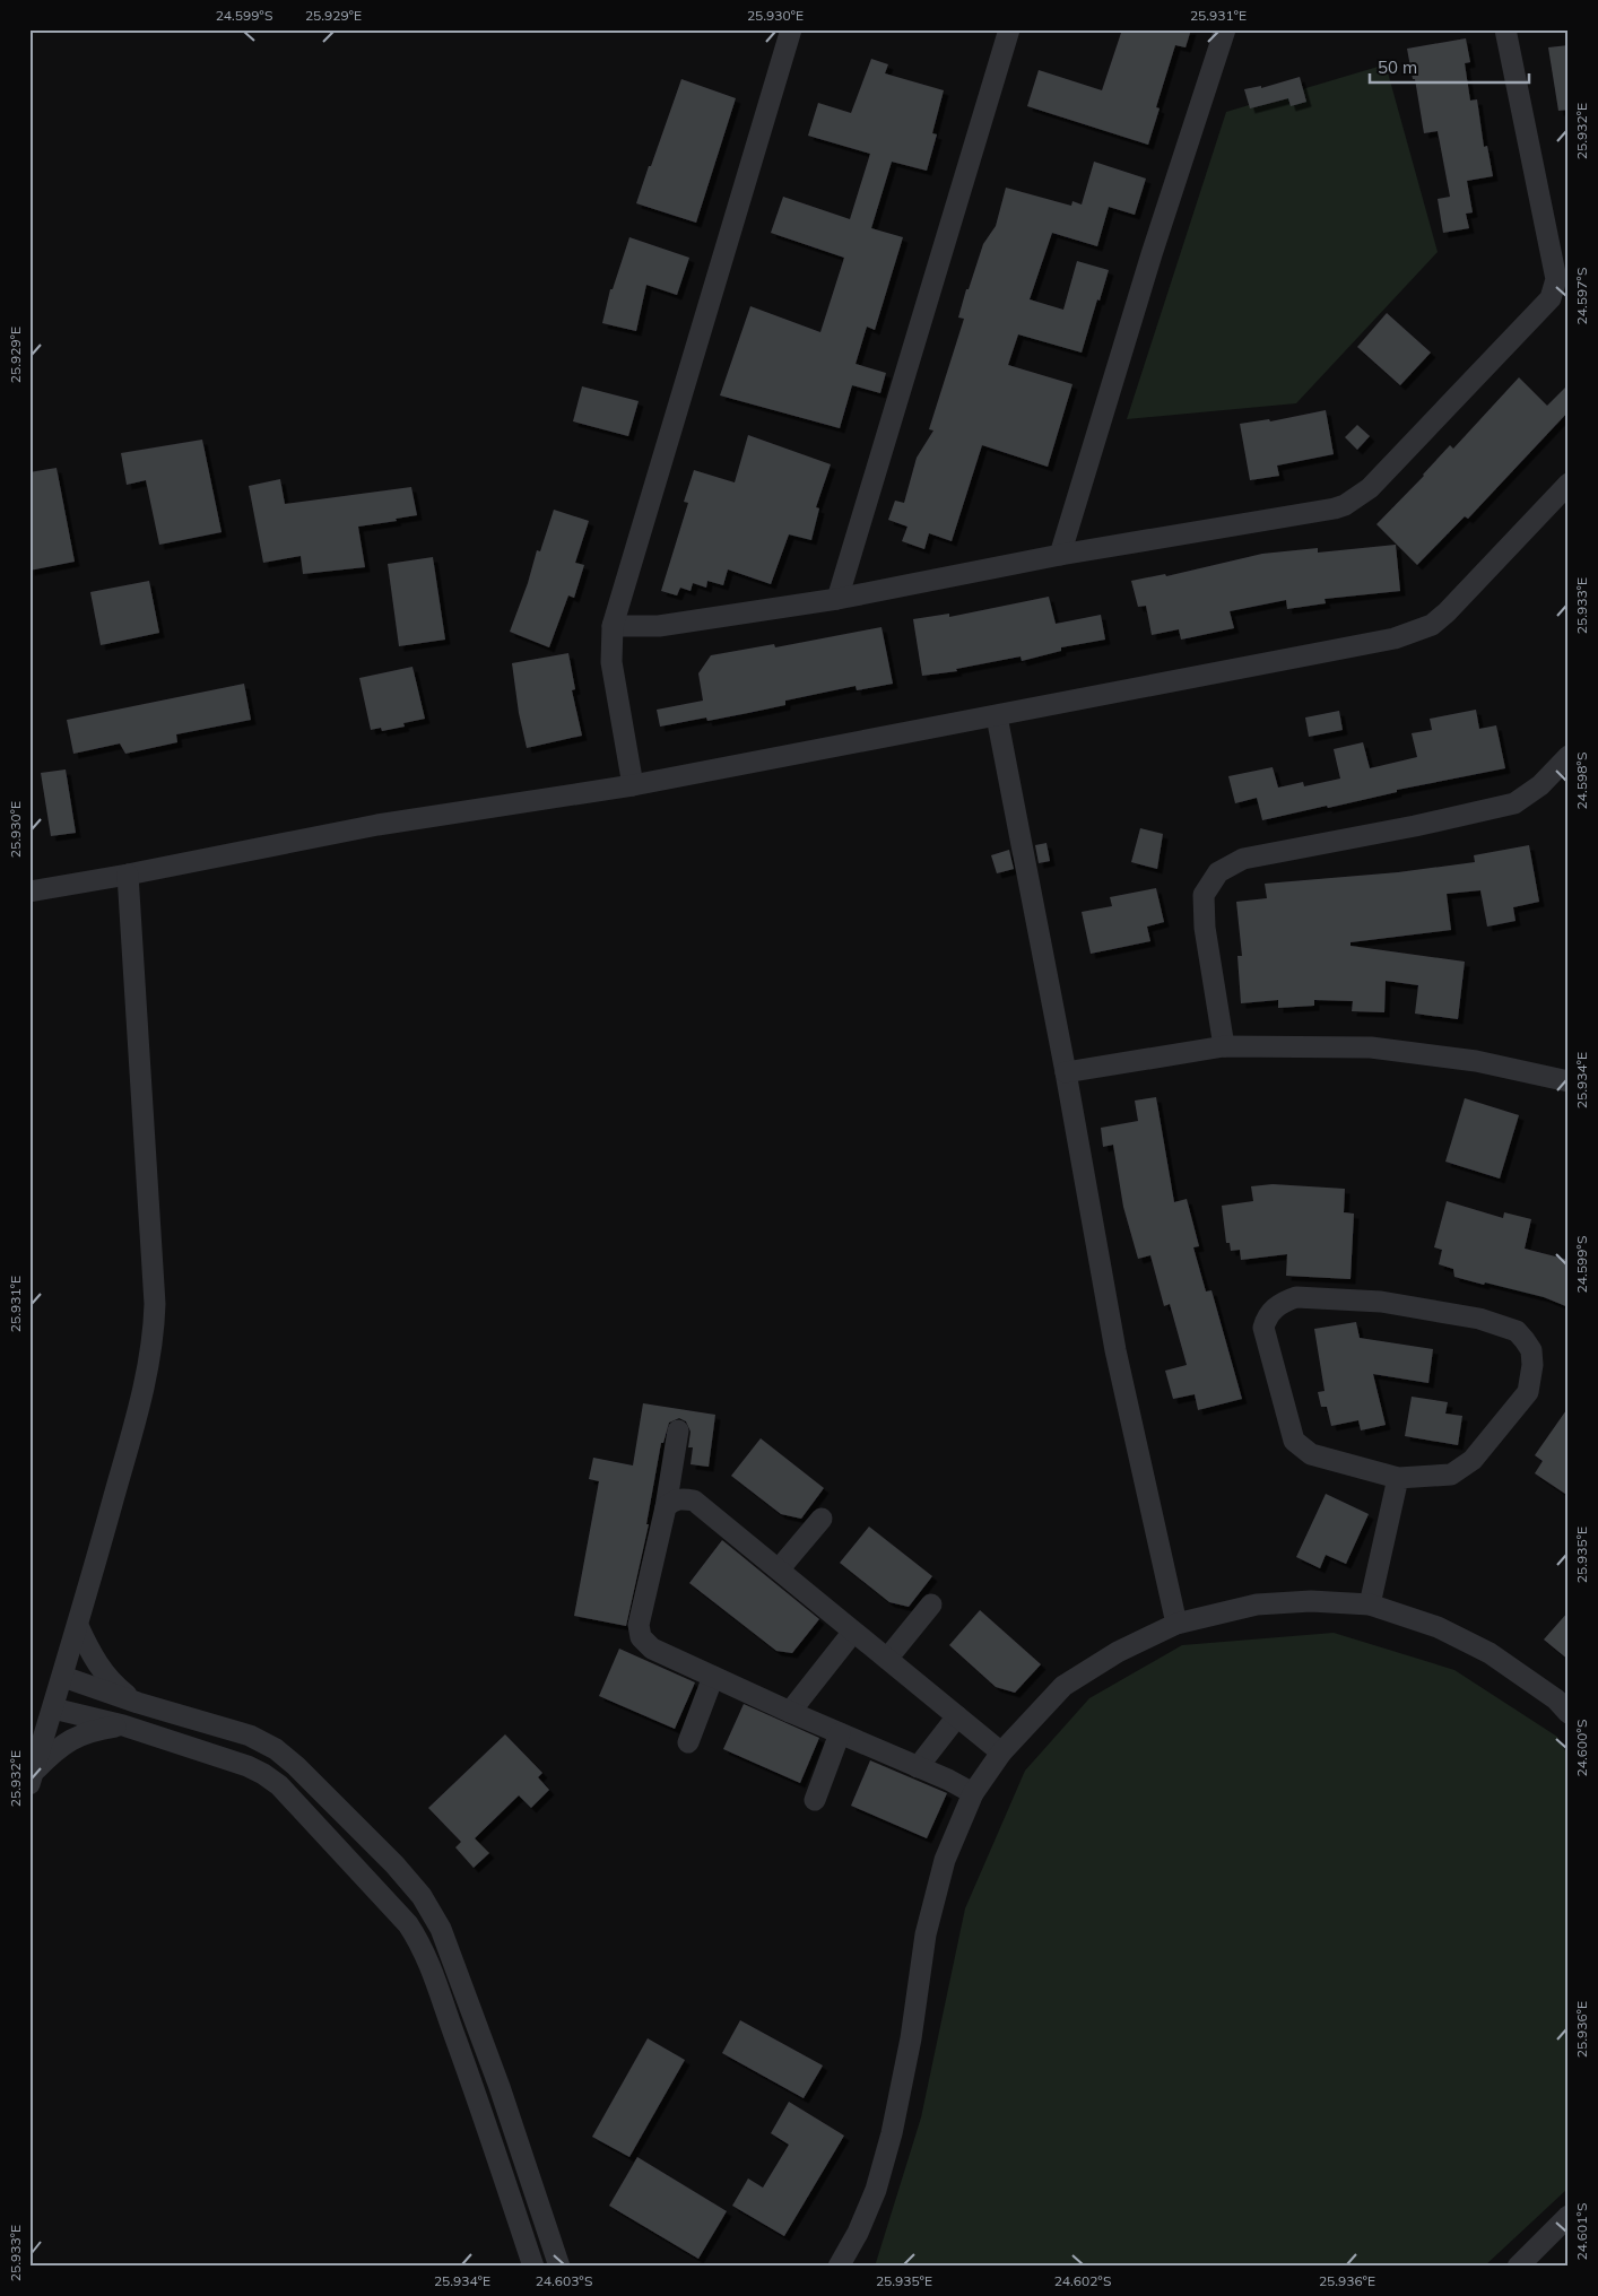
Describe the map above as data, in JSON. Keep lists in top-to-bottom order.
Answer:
{
  "scale_bar": "50 m",
  "coordinates": [
    "24.599°S",
    "25.929°E",
    "25.930°E",
    "25.931°E",
    "25.932°E",
    "24.597°S",
    "25.933°E",
    "24.598°S",
    "25.934°E",
    "25.935°E",
    "24.600°S",
    "25.936°E",
    "24.601°S",
    "24.603°S",
    "24.602°S"
  ]
}
